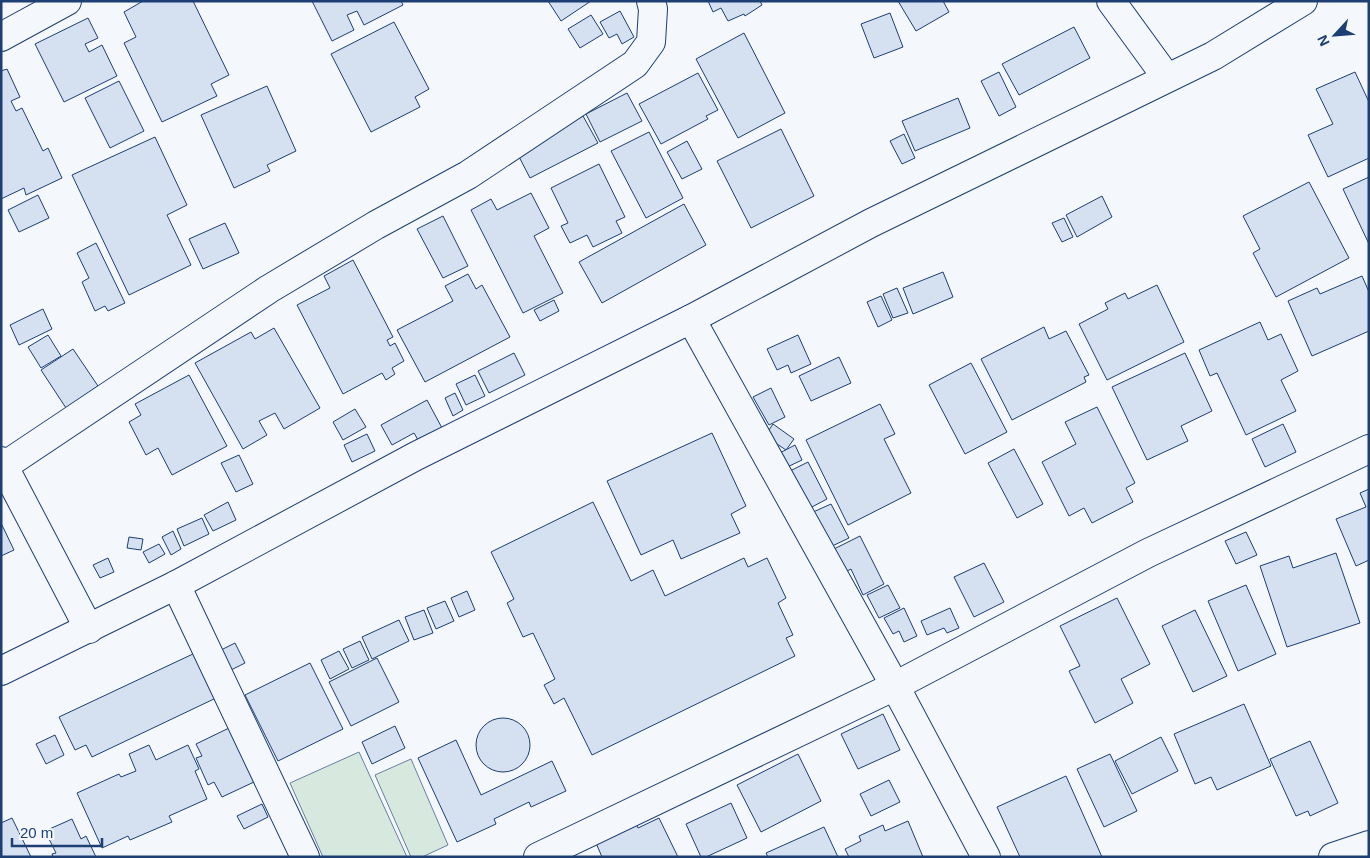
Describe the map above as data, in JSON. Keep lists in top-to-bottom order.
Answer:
{
  "scale_bar": "20 m",
  "north": "bottom left"
}
